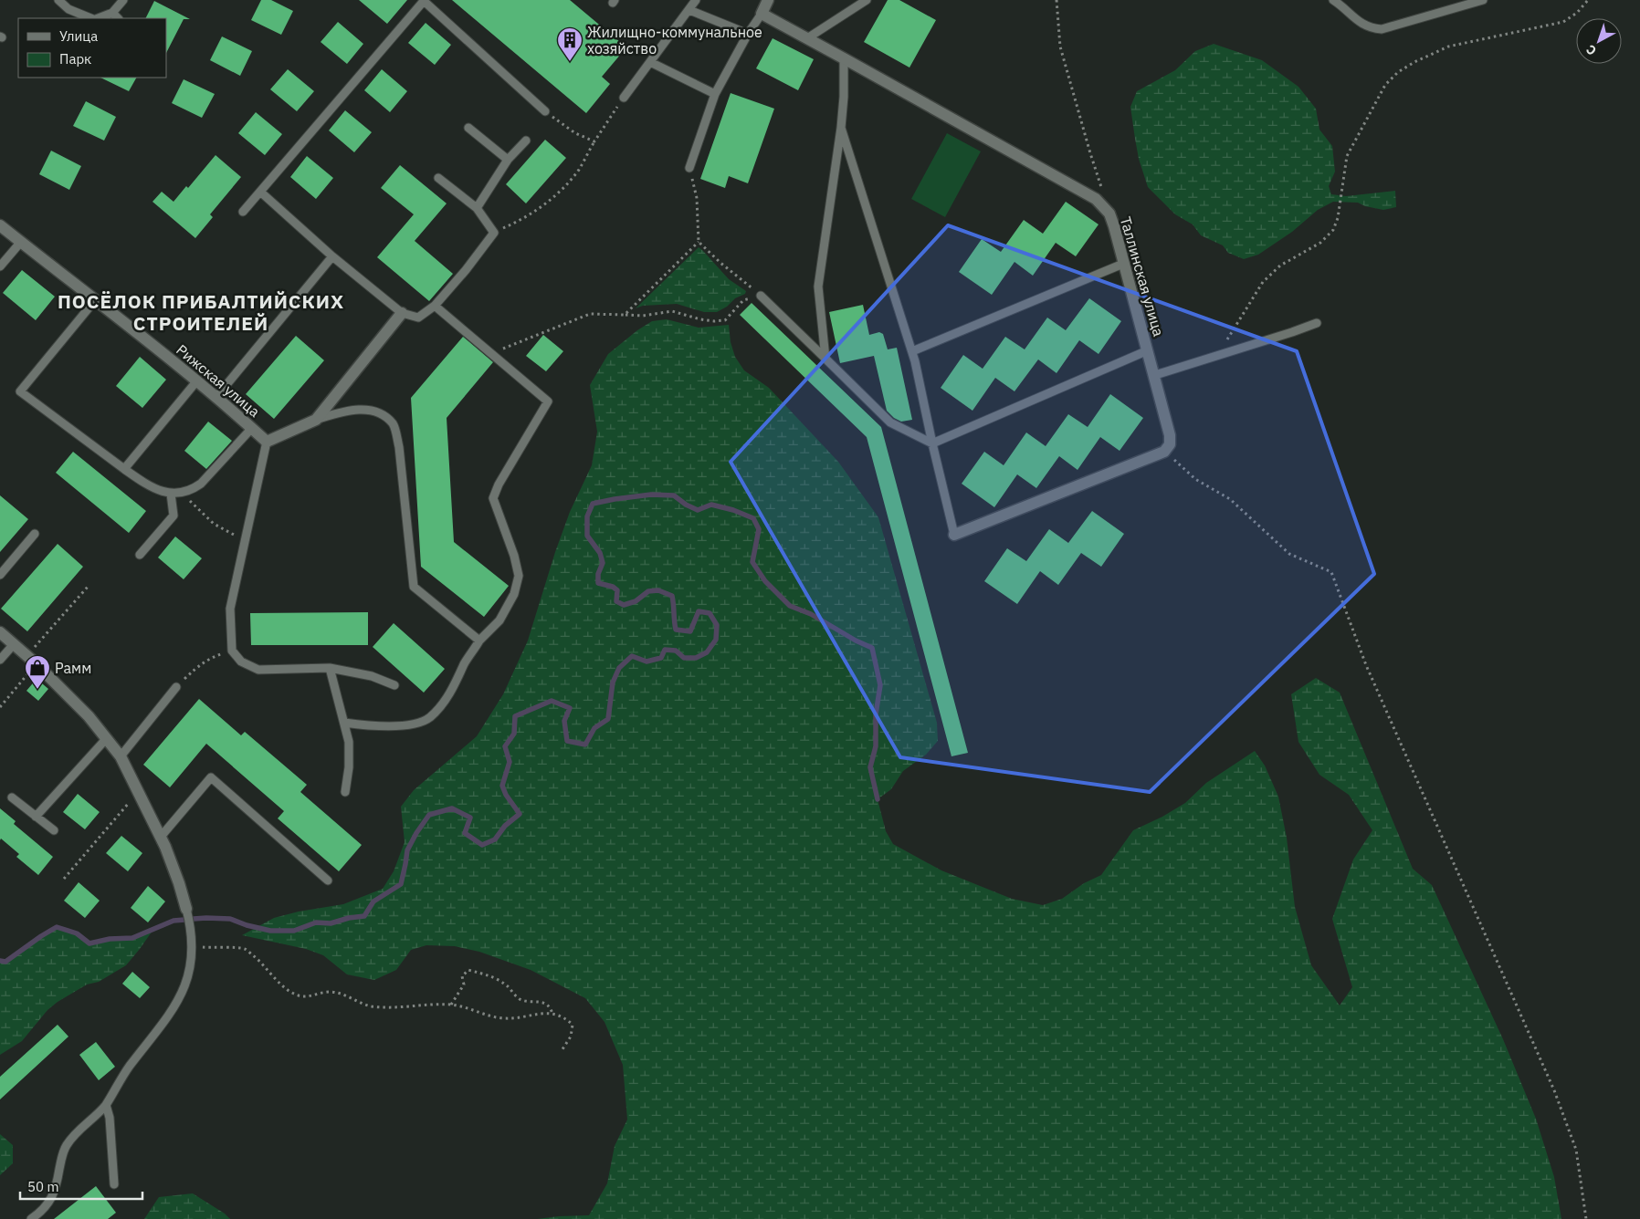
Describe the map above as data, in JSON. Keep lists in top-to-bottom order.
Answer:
{
  "streets": {
    "street": ["Таллинская улица", "Рижская улица"]
  },
  "districts": ["ПОСЁЛОК ПРИБАЛТИЙСКИХ СТРОИТЕЛЕЙ"],
  "places": {
    "building": ["Жилищно-коммунальное хозяйство"],
    "shop": ["Рамм"]
  },
  "legend": ["Улица", "Парк"],
  "scale_bar": "50 m",
  "north": "bottom left"
}
